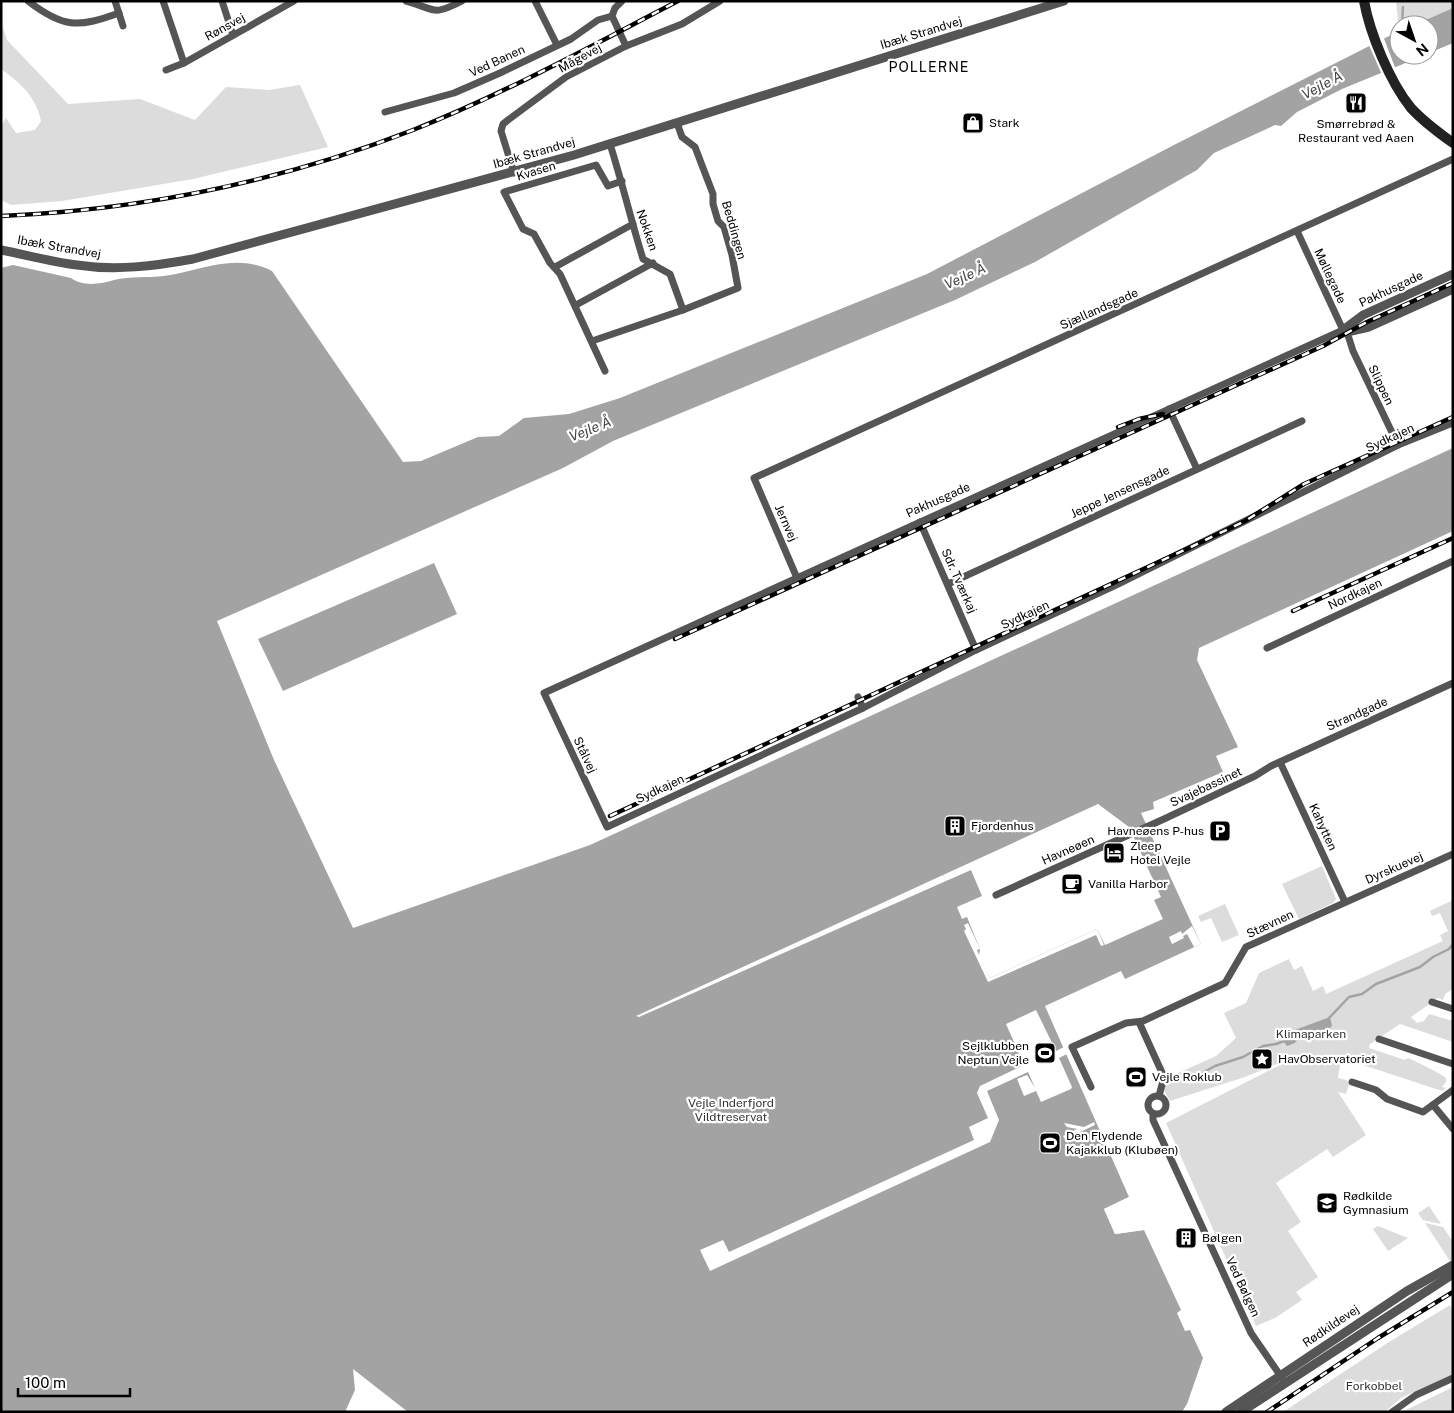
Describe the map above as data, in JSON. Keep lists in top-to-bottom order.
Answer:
{
  "streets": {
    "street": [
      "Rønsvej",
      "Ibæk Strandvej",
      "Mågevej",
      "Ved Banen",
      "Kvasen",
      "Nokken",
      "Beddingen",
      "Møllegade",
      "Pakhusgade",
      "Sjællandsgade",
      "Slippen",
      "Sydkajen",
      "Jeppe Jensensgade",
      "Jernvej",
      "Sdr. Tværkaj",
      "Nordkajen",
      "Strandgade",
      "Stålvej",
      "Svajebassinet",
      "Kahytten",
      "Havneøen",
      "Dyrskuevej",
      "Stævnen",
      "Ved Bølgen",
      "Rødkildevej"
    ]
  },
  "crossings": [
    ["Ibæk Strandvej", "Mågevej"],
    ["Ibæk Strandvej", "Nokken"],
    ["Ibæk Strandvej", "Beddingen"],
    ["Kvasen", "Nokken"],
    ["Kvasen", "Beddingen"],
    ["Nokken", "Beddingen"],
    ["Møllegade", "Pakhusgade"],
    ["Møllegade", "Sjællandsgade"],
    ["Møllegade", "Slippen"],
    ["Pakhusgade", "Slippen"],
    ["Pakhusgade", "Jernvej"],
    ["Pakhusgade", "Sdr. Tværkaj"],
    ["Pakhusgade", "Stålvej"],
    ["Sjællandsgade", "Jernvej"],
    ["Slippen", "Sydkajen"],
    ["Sydkajen", "Sdr. Tværkaj"],
    ["Sydkajen", "Stålvej"],
    ["Jeppe Jensensgade", "Sdr. Tværkaj"],
    ["Strandgade", "Svajebassinet"],
    ["Strandgade", "Kahytten"],
    ["Svajebassinet", "Havneøen"],
    ["Kahytten", "Dyrskuevej"],
    ["Kahytten", "Stævnen"],
    ["Dyrskuevej", "Stævnen"],
    ["Ved Bølgen", "Rødkildevej"]
  ],
  "districts": ["POLLERNE"],
  "water": ["Vejle Å"],
  "parks": ["Klimaparken", "Vejle Inderfjord Vildtreservat", "Forkobbel"],
  "places": {
    "restaurant": ["Smørrebrød & Restaurant ved Aaen"],
    "shop": ["Stark"],
    "building": ["Fjordenhus", "Bølgen"],
    "parking": ["Havneøens P-hus"],
    "hotel": ["Zleep Hotel Vejle"],
    "cafe": ["Vanilla Harbor"],
    "sports": ["Sejlklubben Neptun Vejle", "Vejle Roklub", "Den Flydende Kajakklub (Klubøen)"],
    "place": ["HavObservatoriet"],
    "school or university": ["Rødkilde Gymnasium"]
  },
  "scale_bar": "100 m",
  "north": "bottom right"
}
